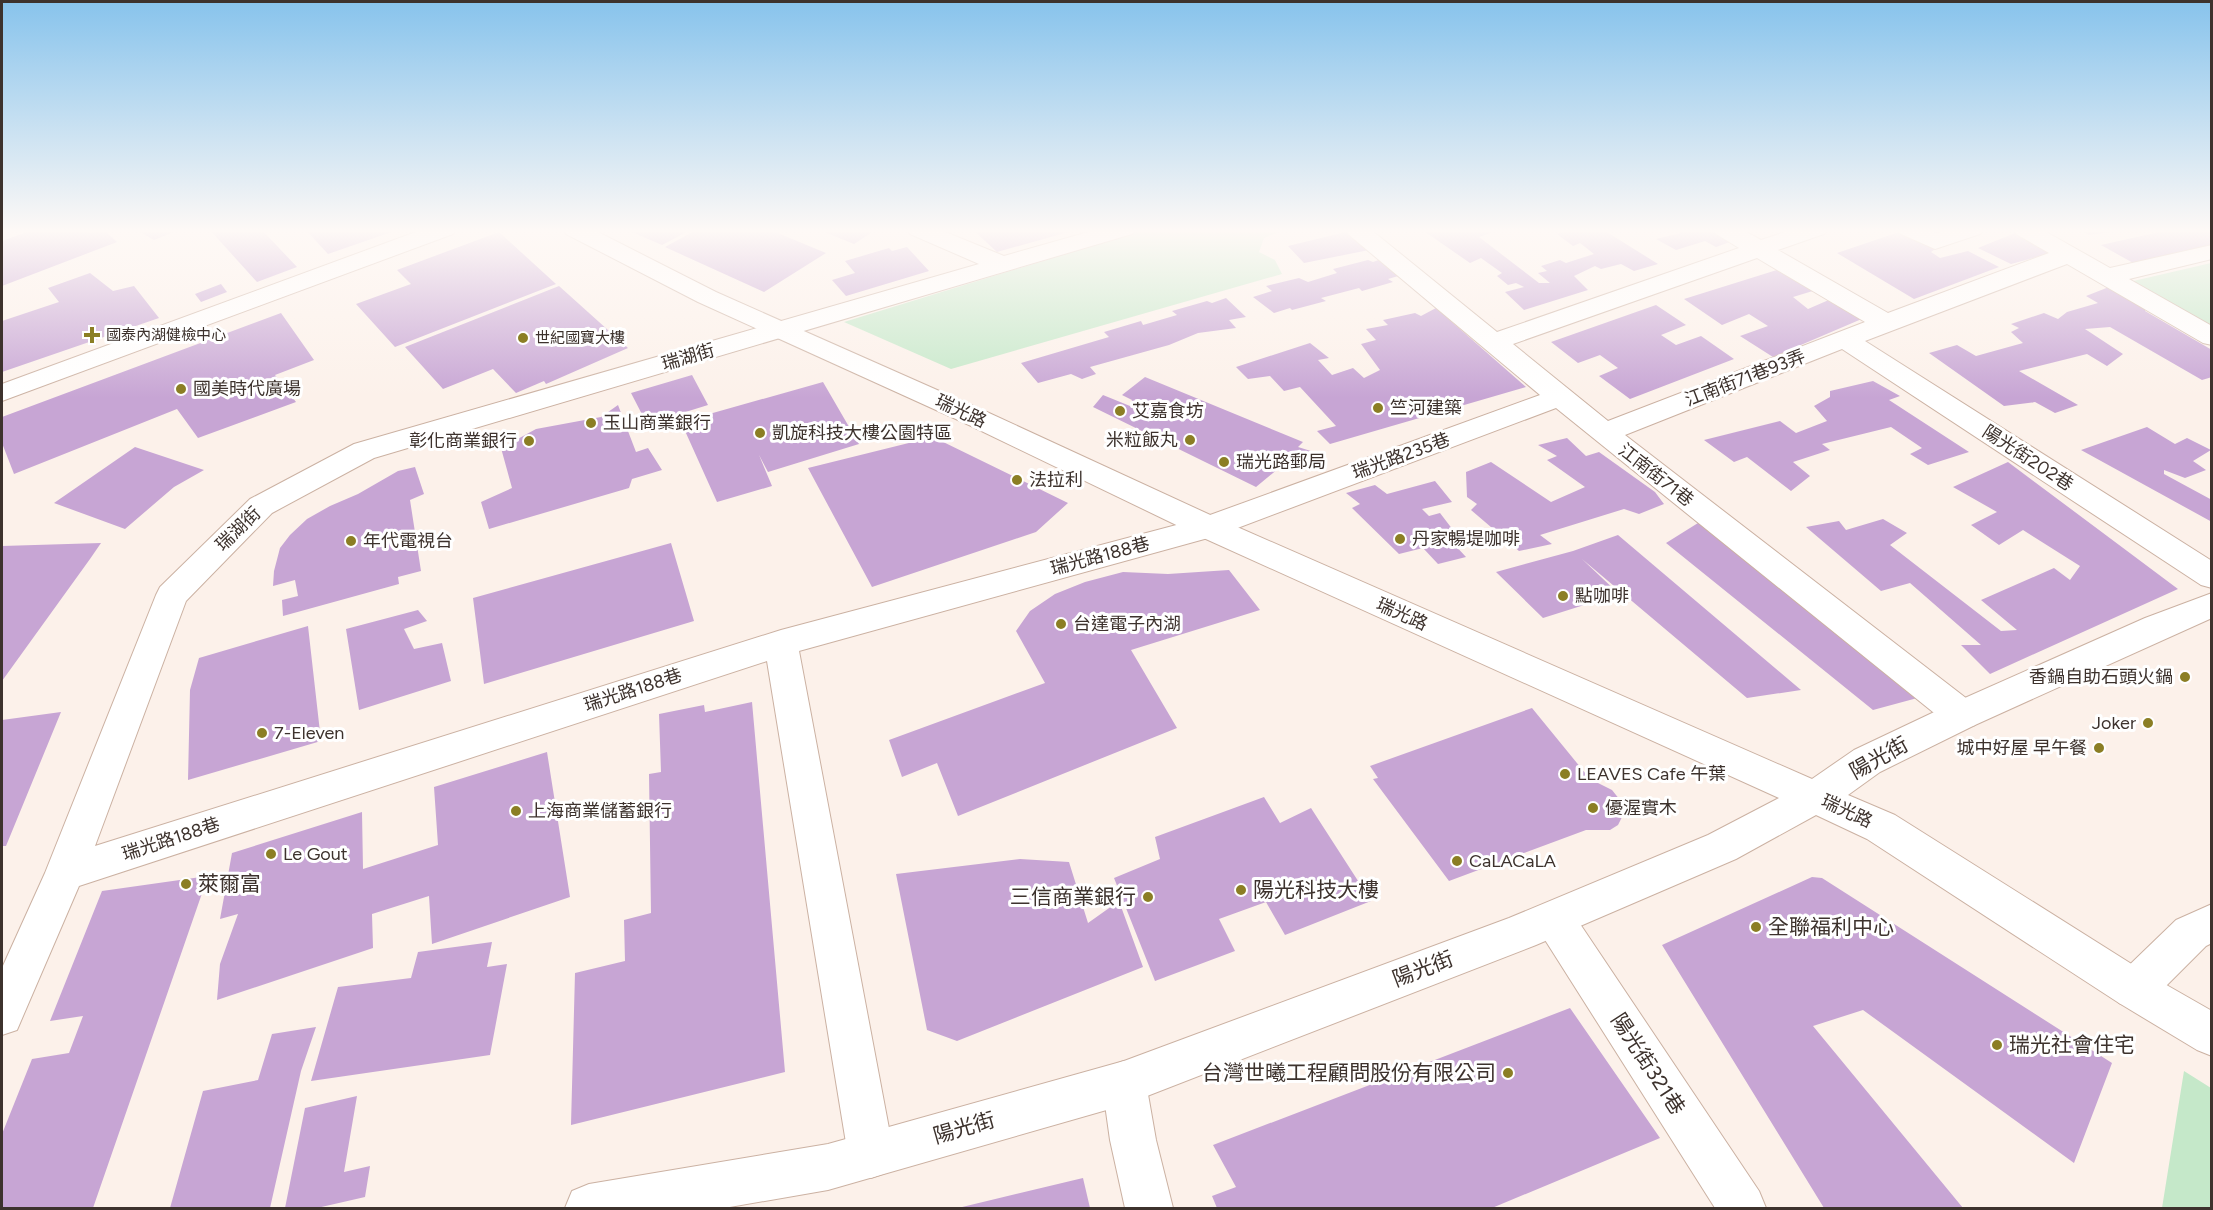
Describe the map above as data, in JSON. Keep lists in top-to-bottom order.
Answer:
{
  "streets": {
    "street": [
      "瑞湖街",
      "江南街71巷93弄",
      "瑞光路",
      "瑞光路235巷",
      "陽光街202巷",
      "江南街71巷",
      "瑞光路188巷",
      "陽光街",
      "陽光街321巷"
    ]
  },
  "crossings": [
    ["瑞湖街", "瑞光路"],
    ["瑞湖街", "瑞光路188巷"],
    ["江南街71巷93弄", "陽光街202巷"],
    ["江南街71巷93弄", "江南街71巷"],
    ["瑞光路", "瑞光路235巷"],
    ["瑞光路", "瑞光路188巷"],
    ["瑞光路", "陽光街"],
    ["瑞光路235巷", "江南街71巷"],
    ["瑞光路235巷", "瑞光路188巷"],
    ["江南街71巷", "陽光街"],
    ["陽光街", "陽光街321巷"]
  ],
  "places": {
    "health": ["國泰內湖健檢中心"],
    "other": [
      "世紀國寶大樓",
      "國美時代廣場",
      "竺河建築",
      "艾嘉食坊",
      "玉山商業銀行",
      "凱旋科技大樓公園特區",
      "米粒飯丸",
      "彰化商業銀行",
      "瑞光路郵局",
      "法拉利",
      "丹家暢堤咖啡",
      "年代電視台",
      "點咖啡",
      "台達電子內湖",
      "香鍋自助石頭火鍋",
      "Joker",
      "7-Eleven",
      "城中好屋 早午餐",
      "LEAVES Cafe 午葉",
      "優渥實木",
      "上海商業儲蓄銀行",
      "Le Gout",
      "CaLACaLA",
      "萊爾富",
      "陽光科技大樓",
      "三信商業銀行",
      "全聯福利中心",
      "瑞光社會住宅",
      "台灣世曦工程顧問股份有限公司"
    ]
  }
}
